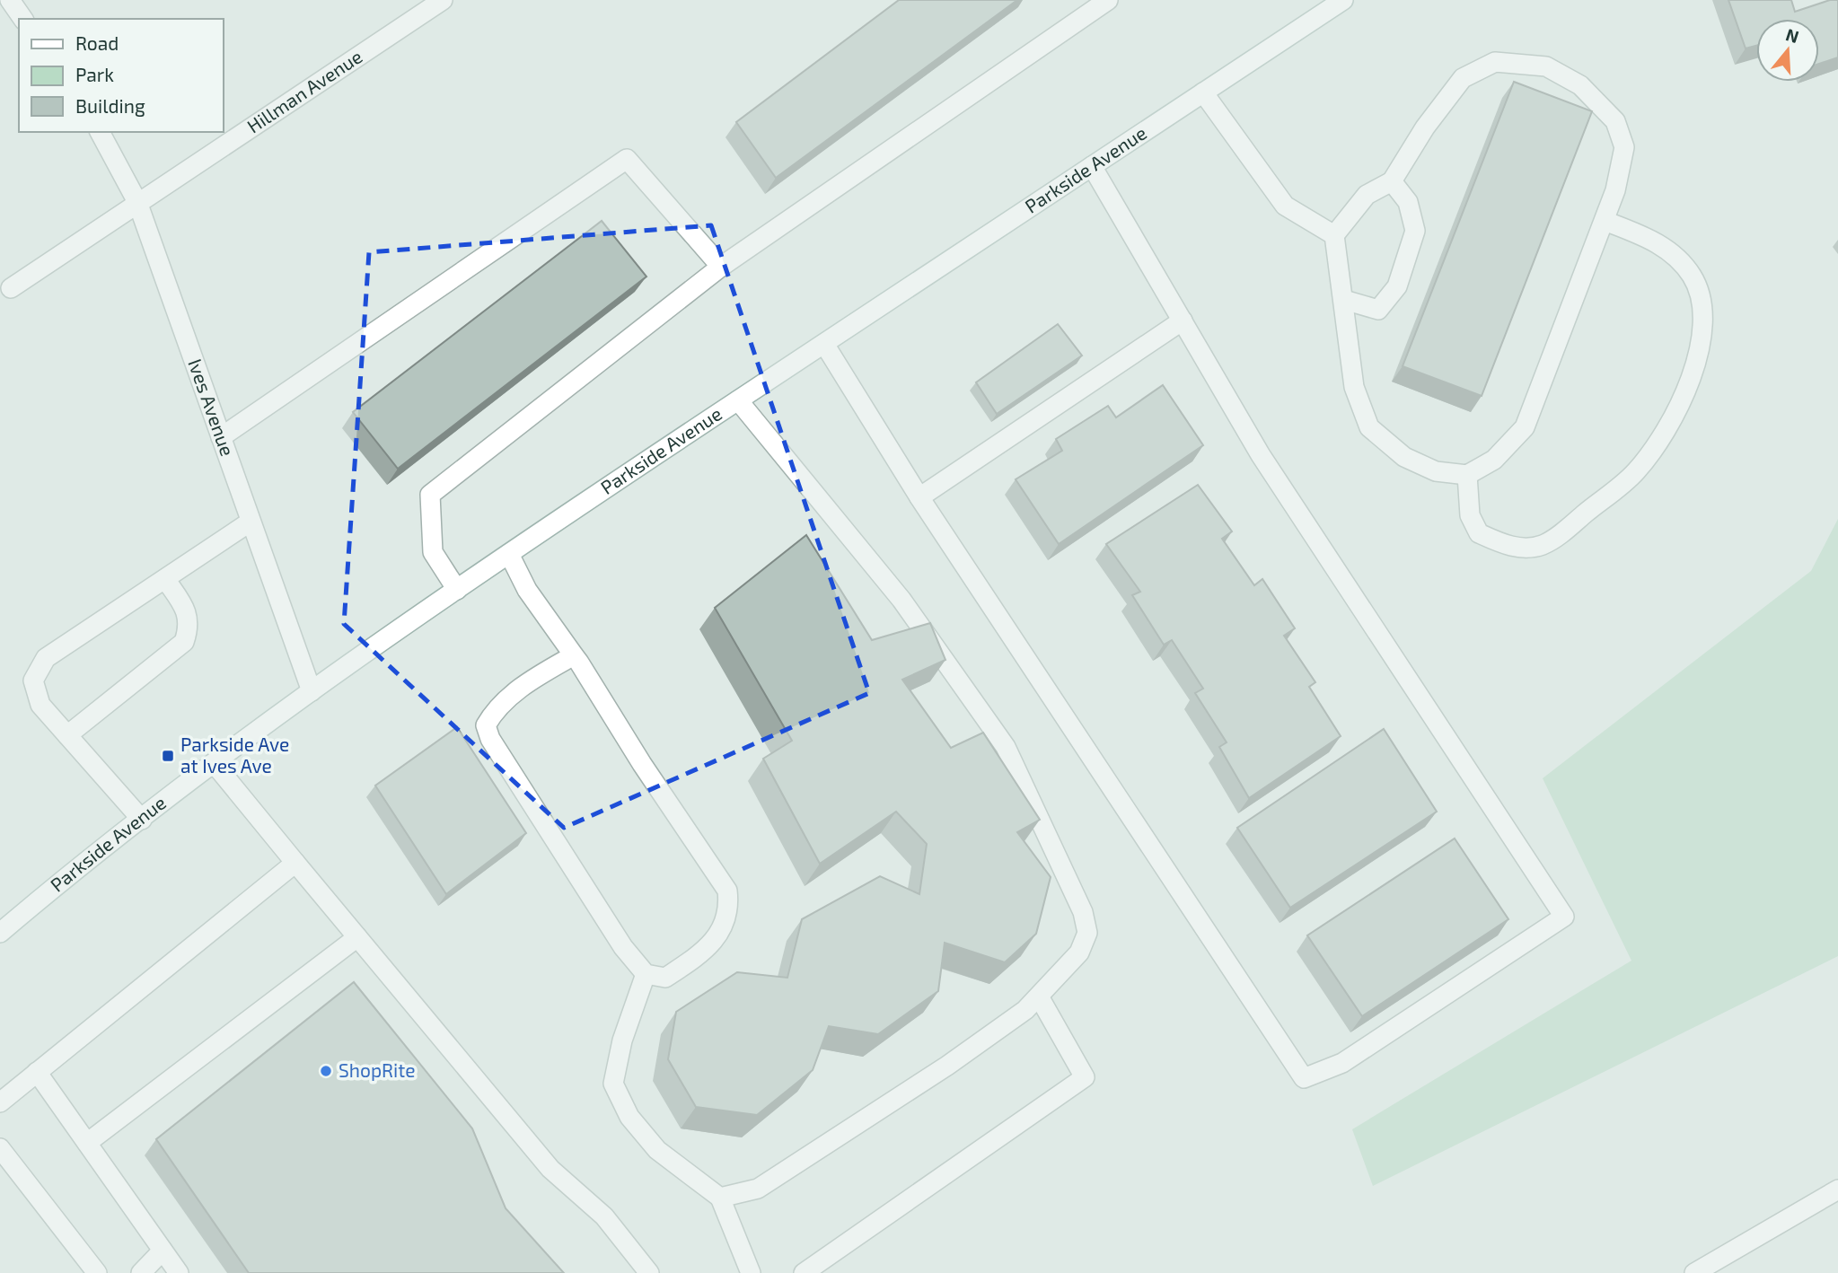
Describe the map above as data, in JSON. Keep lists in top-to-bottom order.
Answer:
{
  "streets": {
    "main road": ["Hillman Avenue", "Parkside Avenue", "Ives Avenue"]
  },
  "crossings": [
    ["Hillman Avenue", "Ives Avenue"],
    ["Parkside Avenue", "Ives Avenue"]
  ],
  "places": {
    "transit": ["Parkside Ave at Ives Ave"],
    "other": ["ShopRite"]
  },
  "legend": ["Road", "Park", "Building"],
  "north": "top"
}
